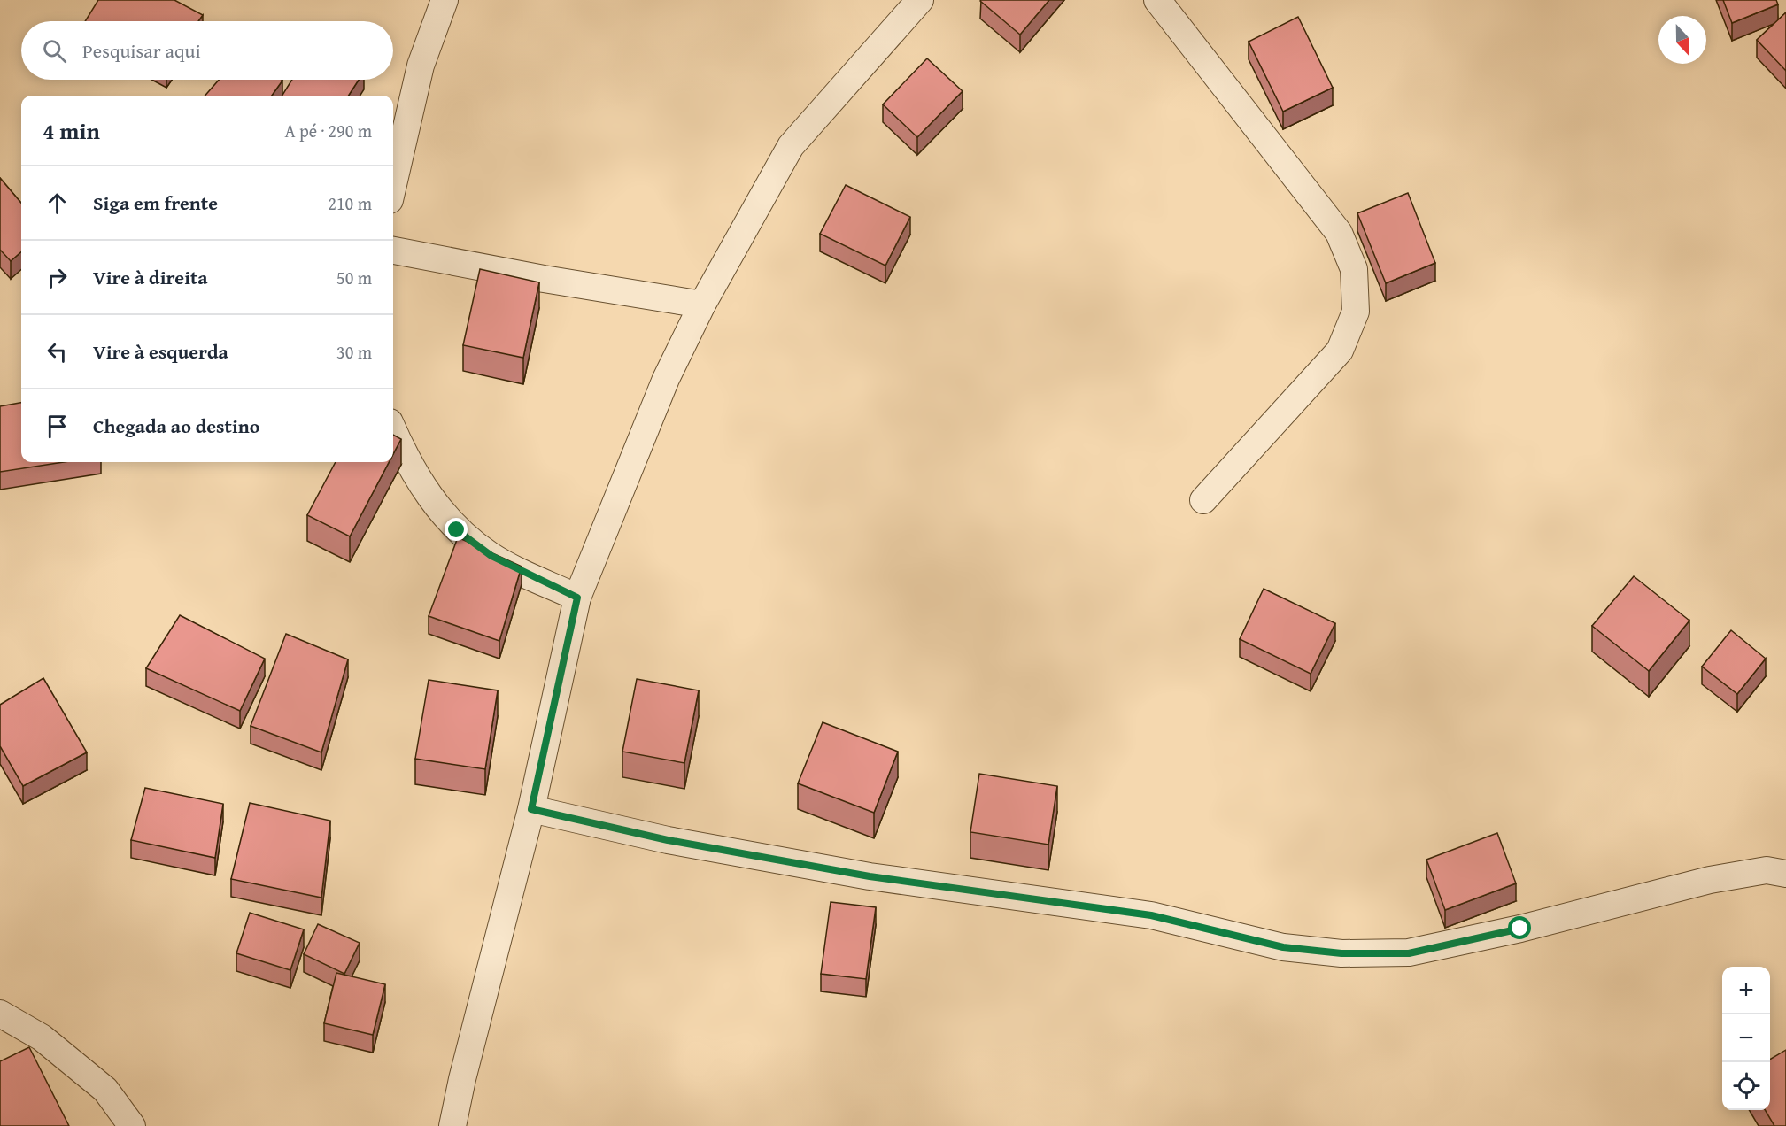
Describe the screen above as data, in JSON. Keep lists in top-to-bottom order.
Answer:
{
  "north": "bottom",
  "page": {
    "search": "Pesquisar aqui",
    "heading": ["4 min", "A pé · 290 m"],
    "list": [
      ["Siga em frente", "210 m"],
      ["Vire à direita", "50 m"],
      ["Vire à esquerda", "30 m"],
      "Chegada ao destino"
    ],
    "map_buttons": ["+", "−"]
  }
}
